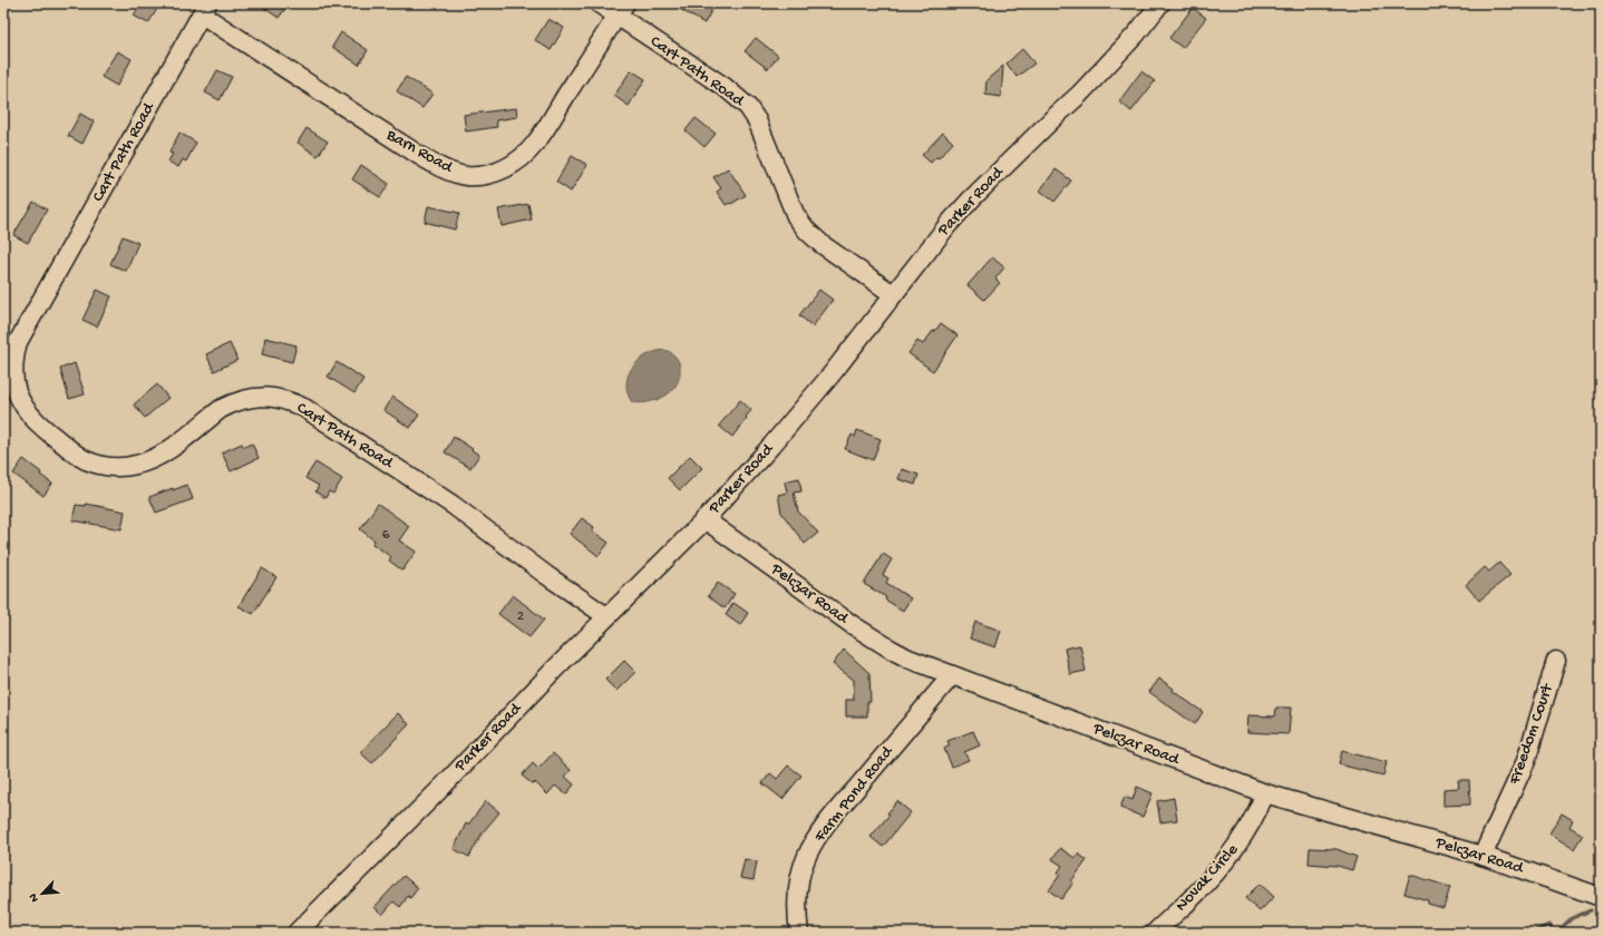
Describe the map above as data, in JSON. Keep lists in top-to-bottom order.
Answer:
{
  "streets": {
    "street": [
      "Cart Path Road",
      "Barn Road",
      "Parker Road",
      "Pelczar Road",
      "Freedom Court",
      "Farm Pond Road",
      "Novak Circle"
    ]
  },
  "crossings": [
    ["Cart Path Road", "Barn Road"],
    ["Cart Path Road", "Parker Road"],
    ["Parker Road", "Pelczar Road"],
    ["Pelczar Road", "Freedom Court"],
    ["Pelczar Road", "Farm Pond Road"],
    ["Pelczar Road", "Novak Circle"]
  ],
  "house_numbers": ["6", "2"],
  "north": "bottom left"
}
